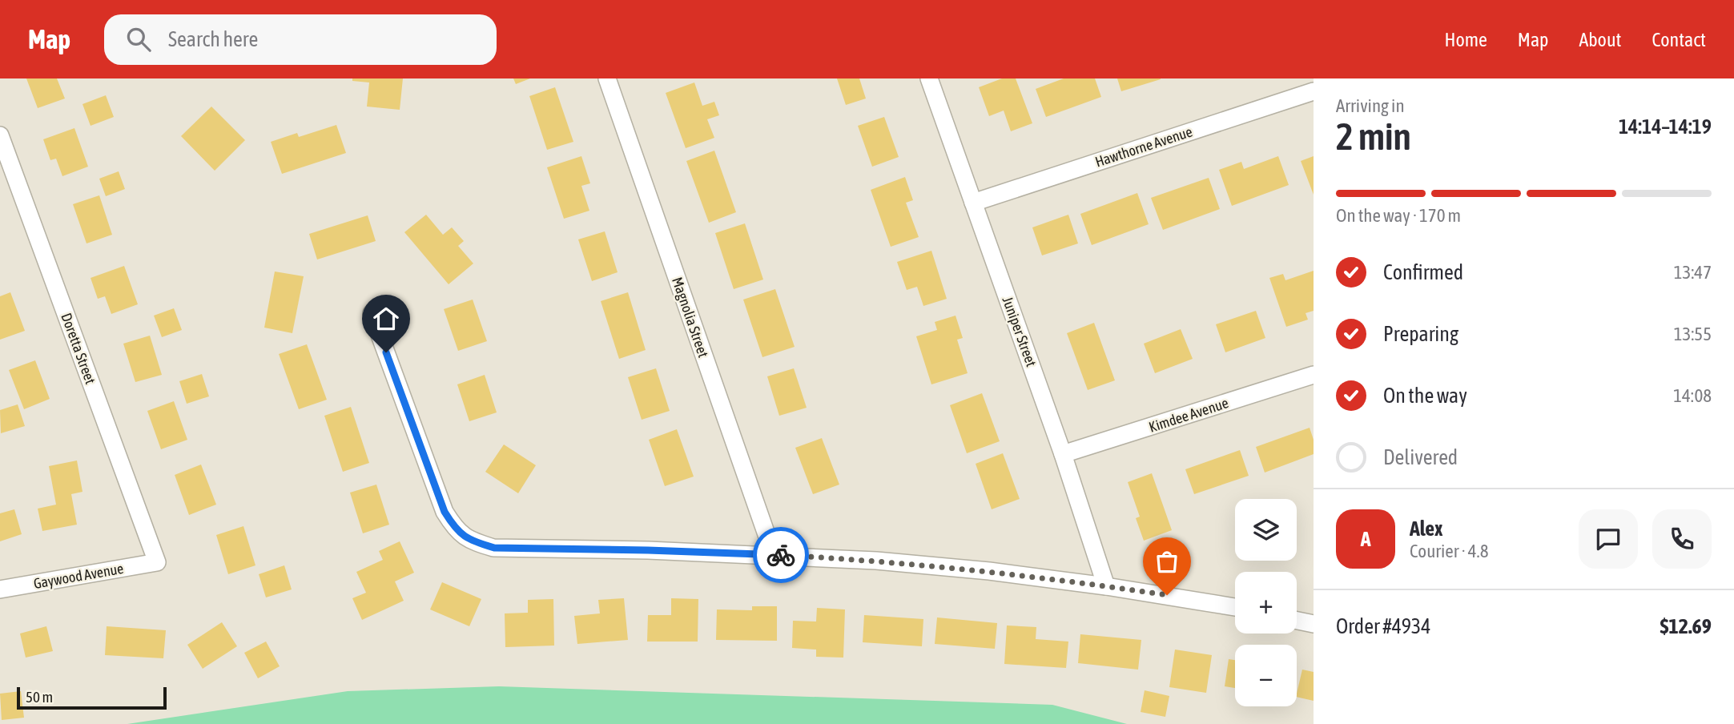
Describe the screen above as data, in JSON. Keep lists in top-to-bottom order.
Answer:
{
  "streets": {
    "street": [
      "Hawthorne Avenue",
      "Magnolia Street",
      "Juniper Street",
      "Doretta Street",
      "Kimdee Avenue",
      "Gaywood Avenue"
    ]
  },
  "crossings": [
    ["Hawthorne Avenue", "Juniper Street"],
    ["Juniper Street", "Kimdee Avenue"],
    ["Doretta Street", "Gaywood Avenue"]
  ],
  "scale_bar": "50 m",
  "page": {
    "header": "Map",
    "search": "Search here",
    "nav": [
      "Home",
      "Map",
      "About",
      "Contact"
    ],
    "heading": ["2 min", "Arriving in", "14:14–14:19"],
    "panel": [
      "Alex",
      "Courier · 4.8",
      "Order #4934",
      "$12.69"
    ],
    "bar": "On the way · 170 m",
    "list": [
      ["Confirmed", "13:47"],
      ["Preparing", "13:55"],
      ["On the way", "14:08"],
      "Delivered"
    ],
    "map_buttons": ["+", "−"],
    "round": "A",
    "scale": "50 m"
  }
}
